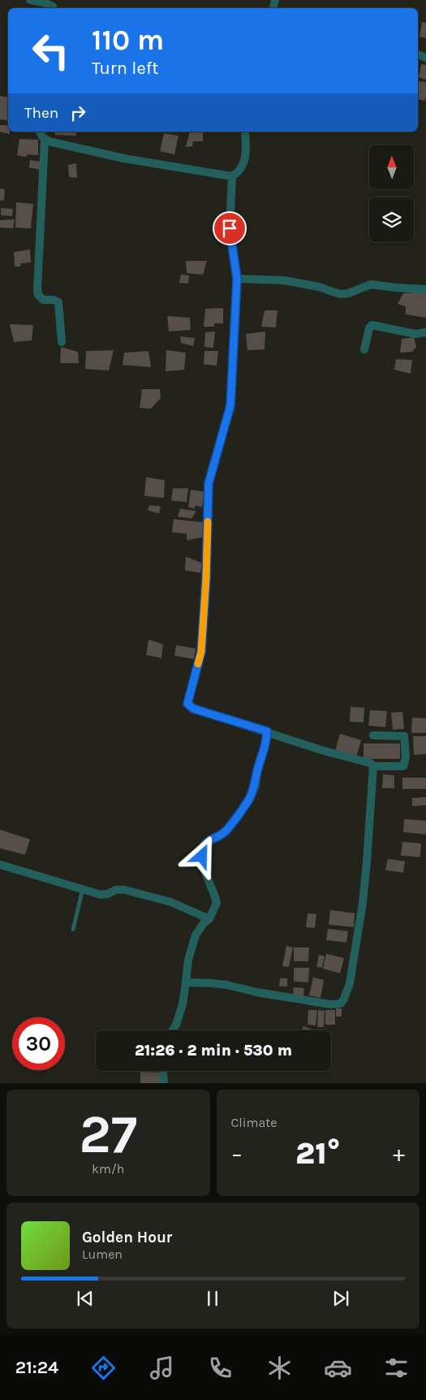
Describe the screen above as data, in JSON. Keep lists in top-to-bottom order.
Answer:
{
  "north": "top",
  "page": {
    "turn": ["110 m", "Turn left"],
    "then": "Then",
    "limit": "30",
    "trip": "21:26 · 2 min · 530 m",
    "tile": [
      ["27", "km/h"],
      "Climate"
    ],
    "heat": ["−", "21°", "+"],
    "song": ["Golden Hour", "Lumen"],
    "tabs": "21:24"
  }
}
